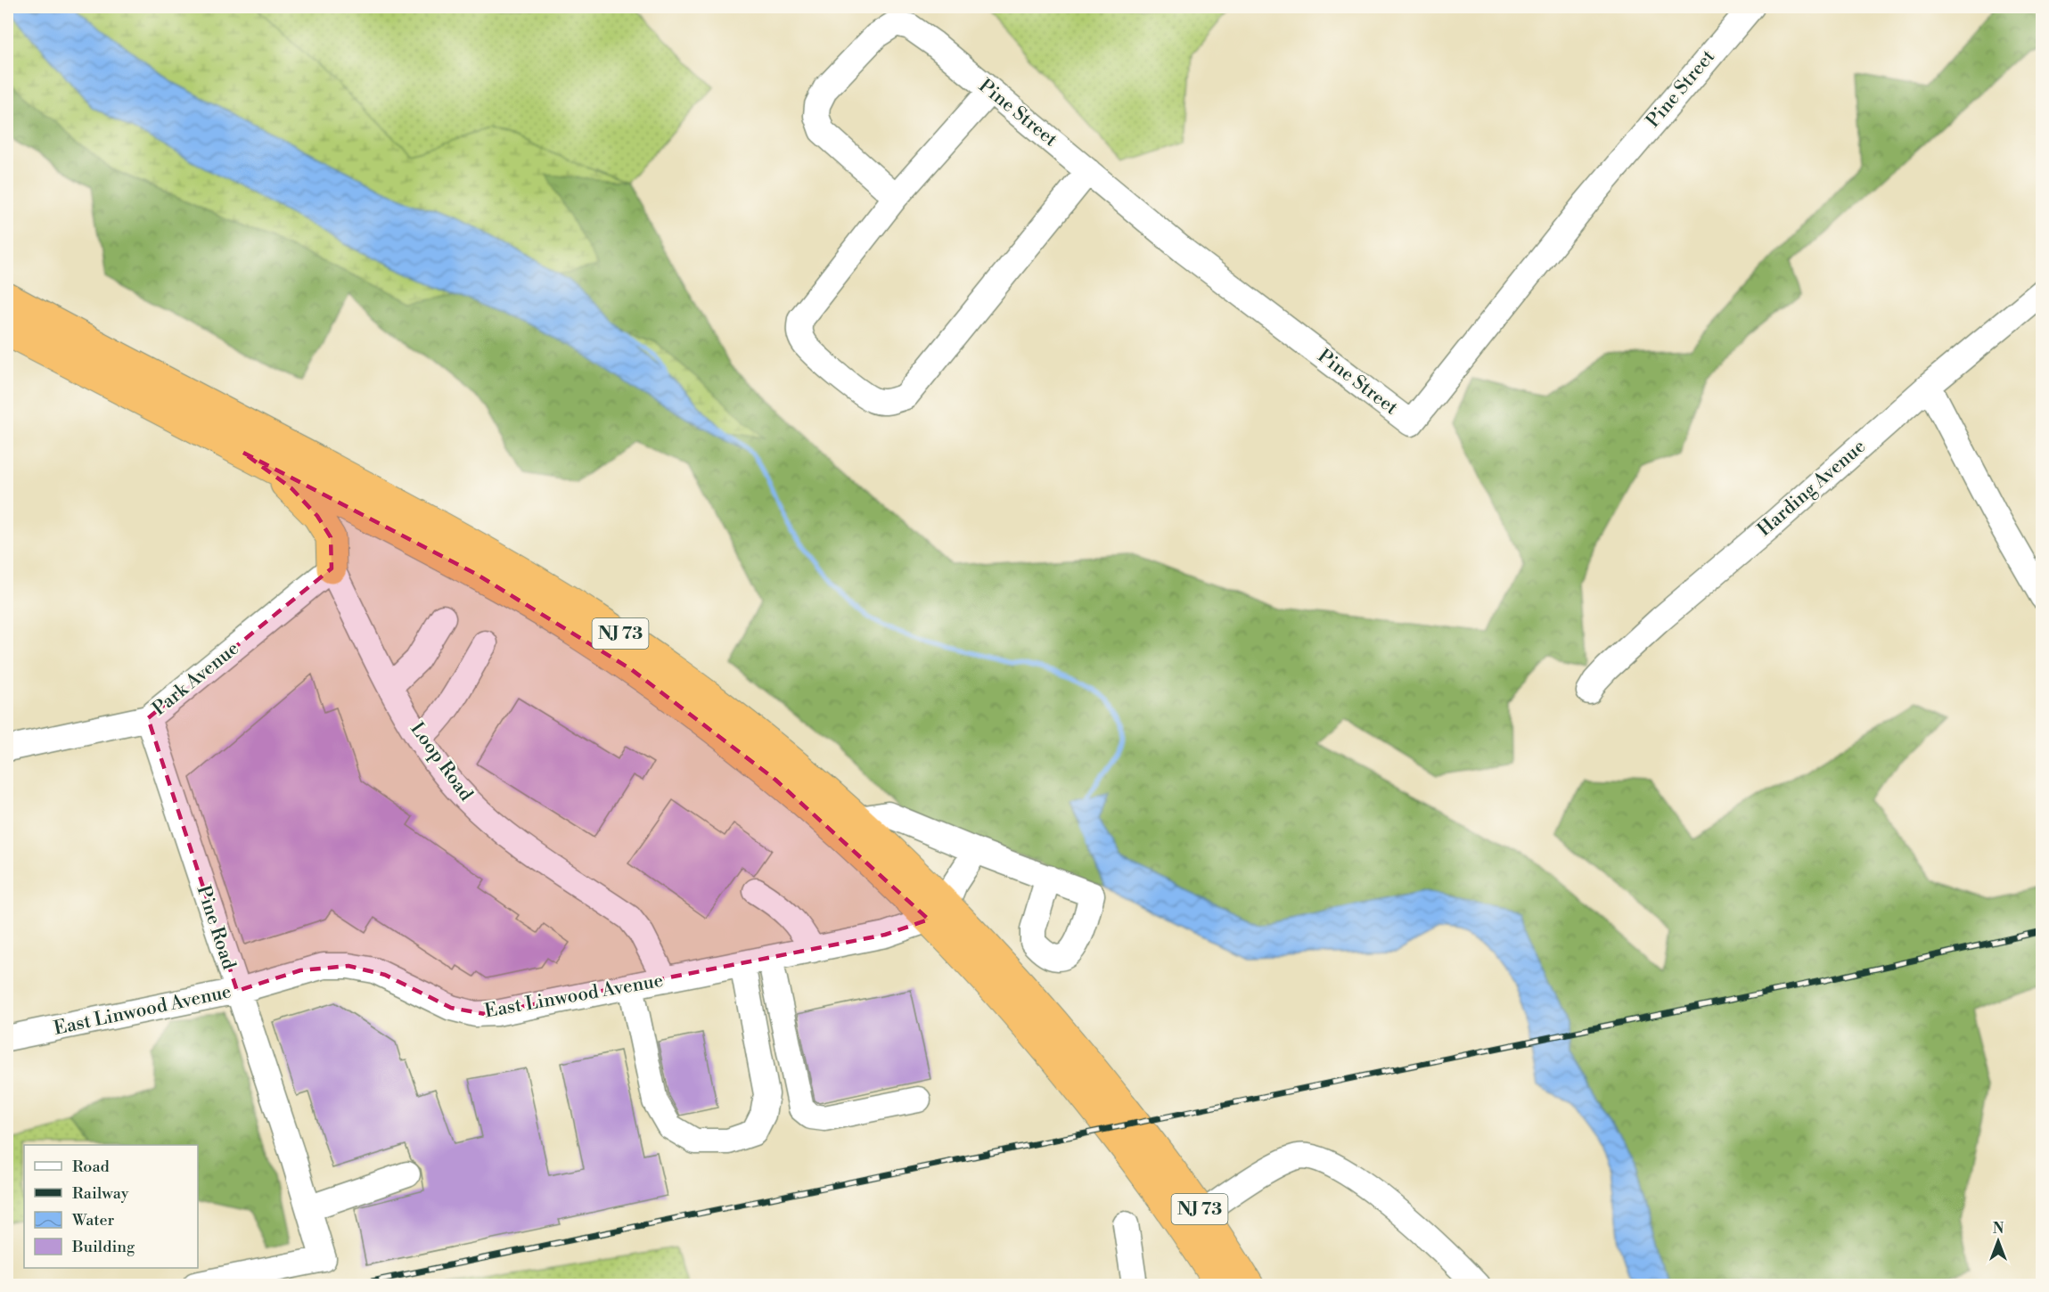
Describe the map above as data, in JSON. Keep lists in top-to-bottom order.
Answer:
{
  "streets": {
    "highway": ["NJ 73"],
    "street": [
      "Pine Street",
      "Harding Avenue",
      "Park Avenue",
      "Loop Road",
      "Pine Road",
      "East Linwood Avenue"
    ]
  },
  "crossings": [
    ["NJ 73", "East Linwood Avenue"],
    ["Park Avenue", "Loop Road"],
    ["Park Avenue", "Pine Road"],
    ["Loop Road", "East Linwood Avenue"],
    ["Pine Road", "East Linwood Avenue"]
  ],
  "legend": [
    "Road",
    "Railway",
    "Water",
    "Building"
  ],
  "north": "top"
}
